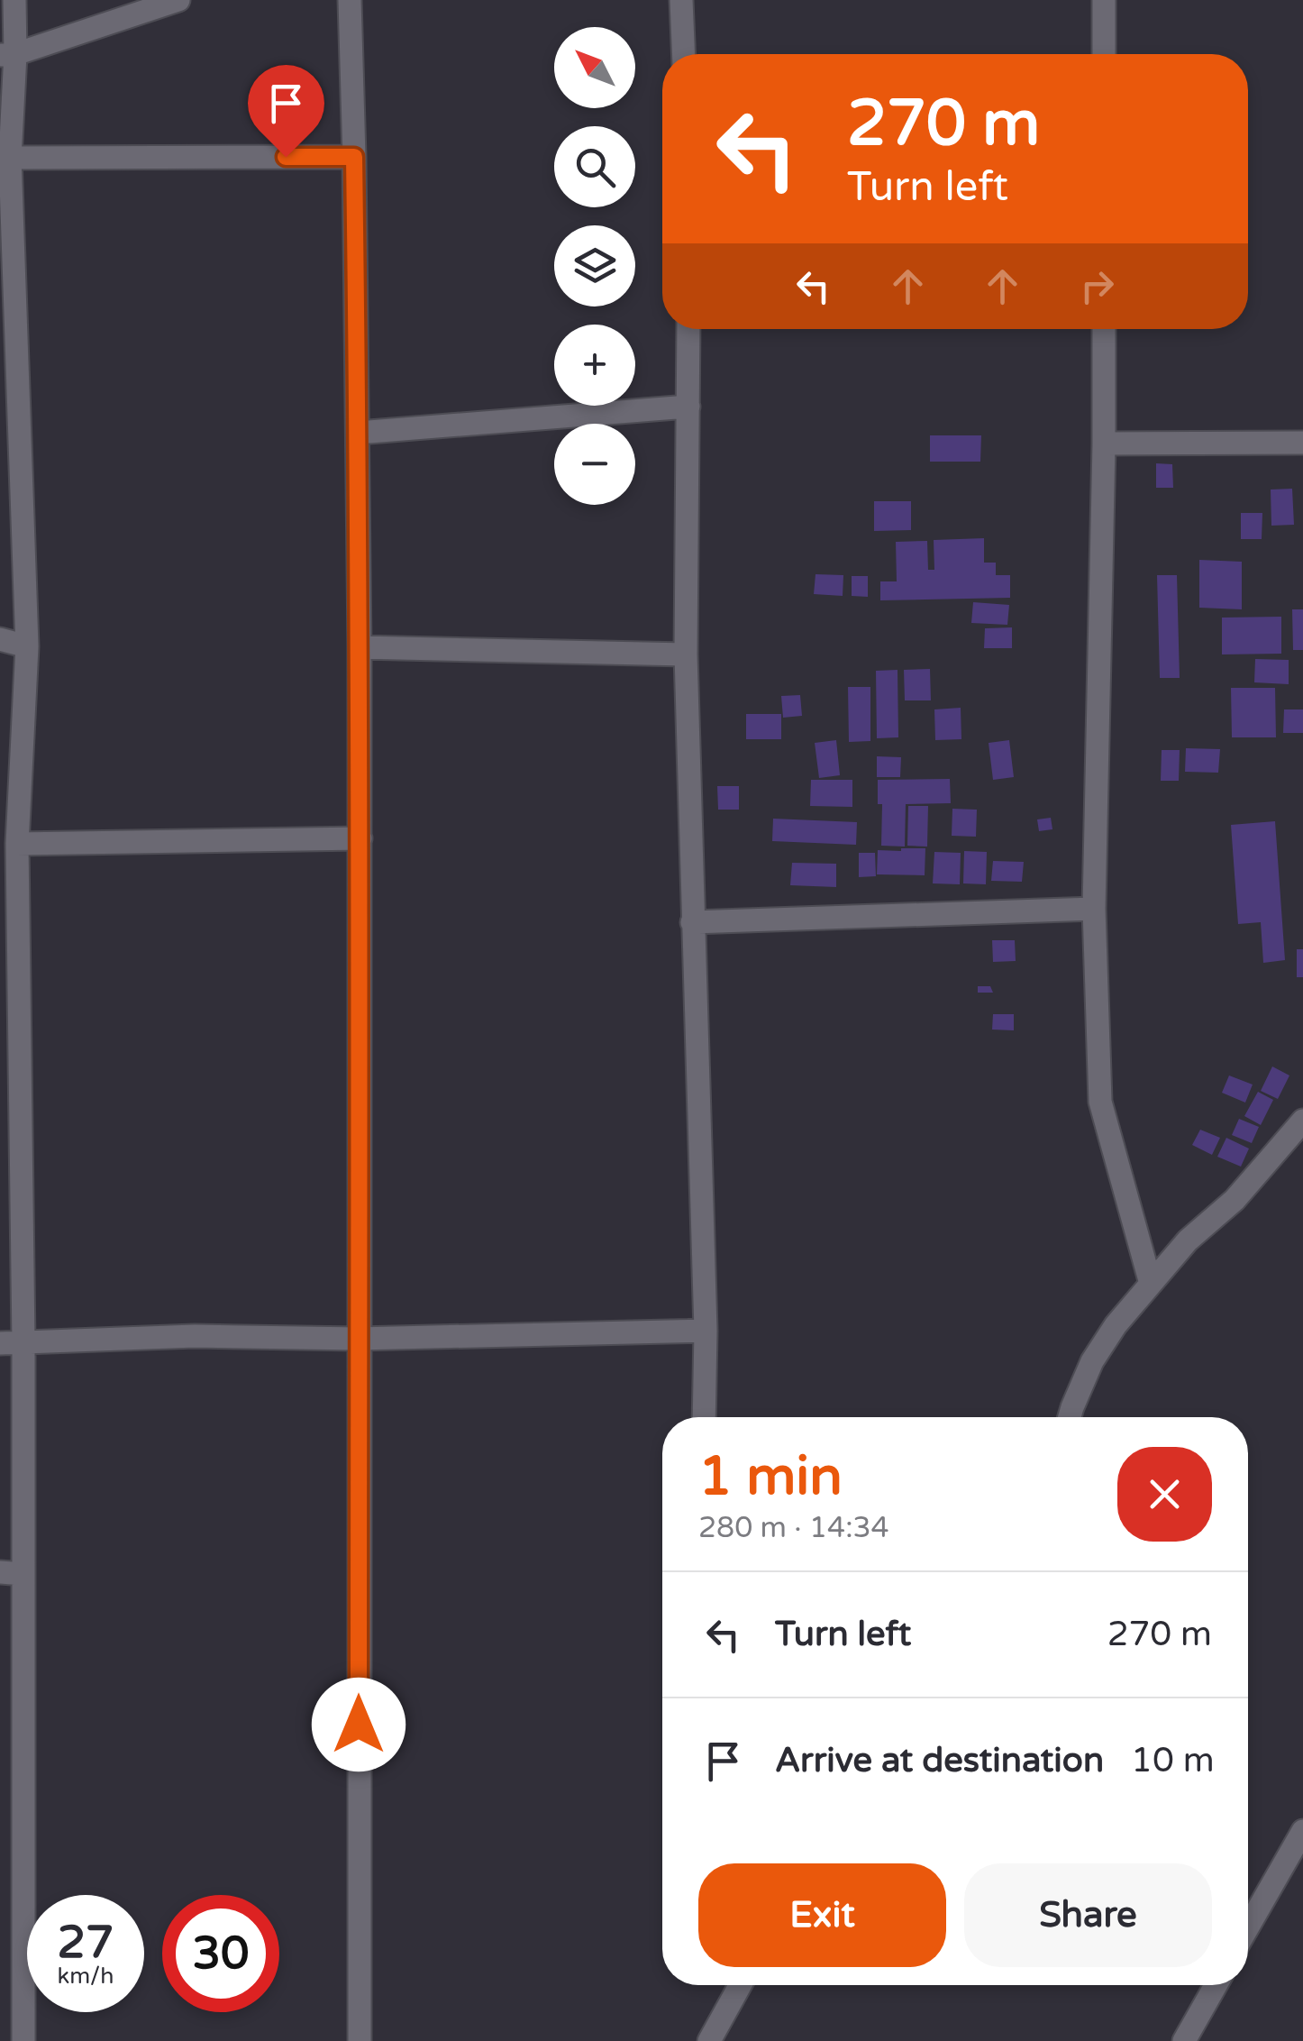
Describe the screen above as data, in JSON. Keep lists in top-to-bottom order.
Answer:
{
  "north": "top left",
  "page": {
    "map_buttons": ["+", "−"],
    "turn": ["270 m", "Turn left"],
    "heading": ["1 min", "280 m · 14:34"],
    "list": [
      {
        "name": "Turn left",
        "value": "270 m"
      },
      {
        "name": "Arrive at destination",
        "value": "10 m"
      }
    ],
    "buttons": ["Exit", "Share"],
    "speed": "27 km/h",
    "limit": "30"
  }
}
